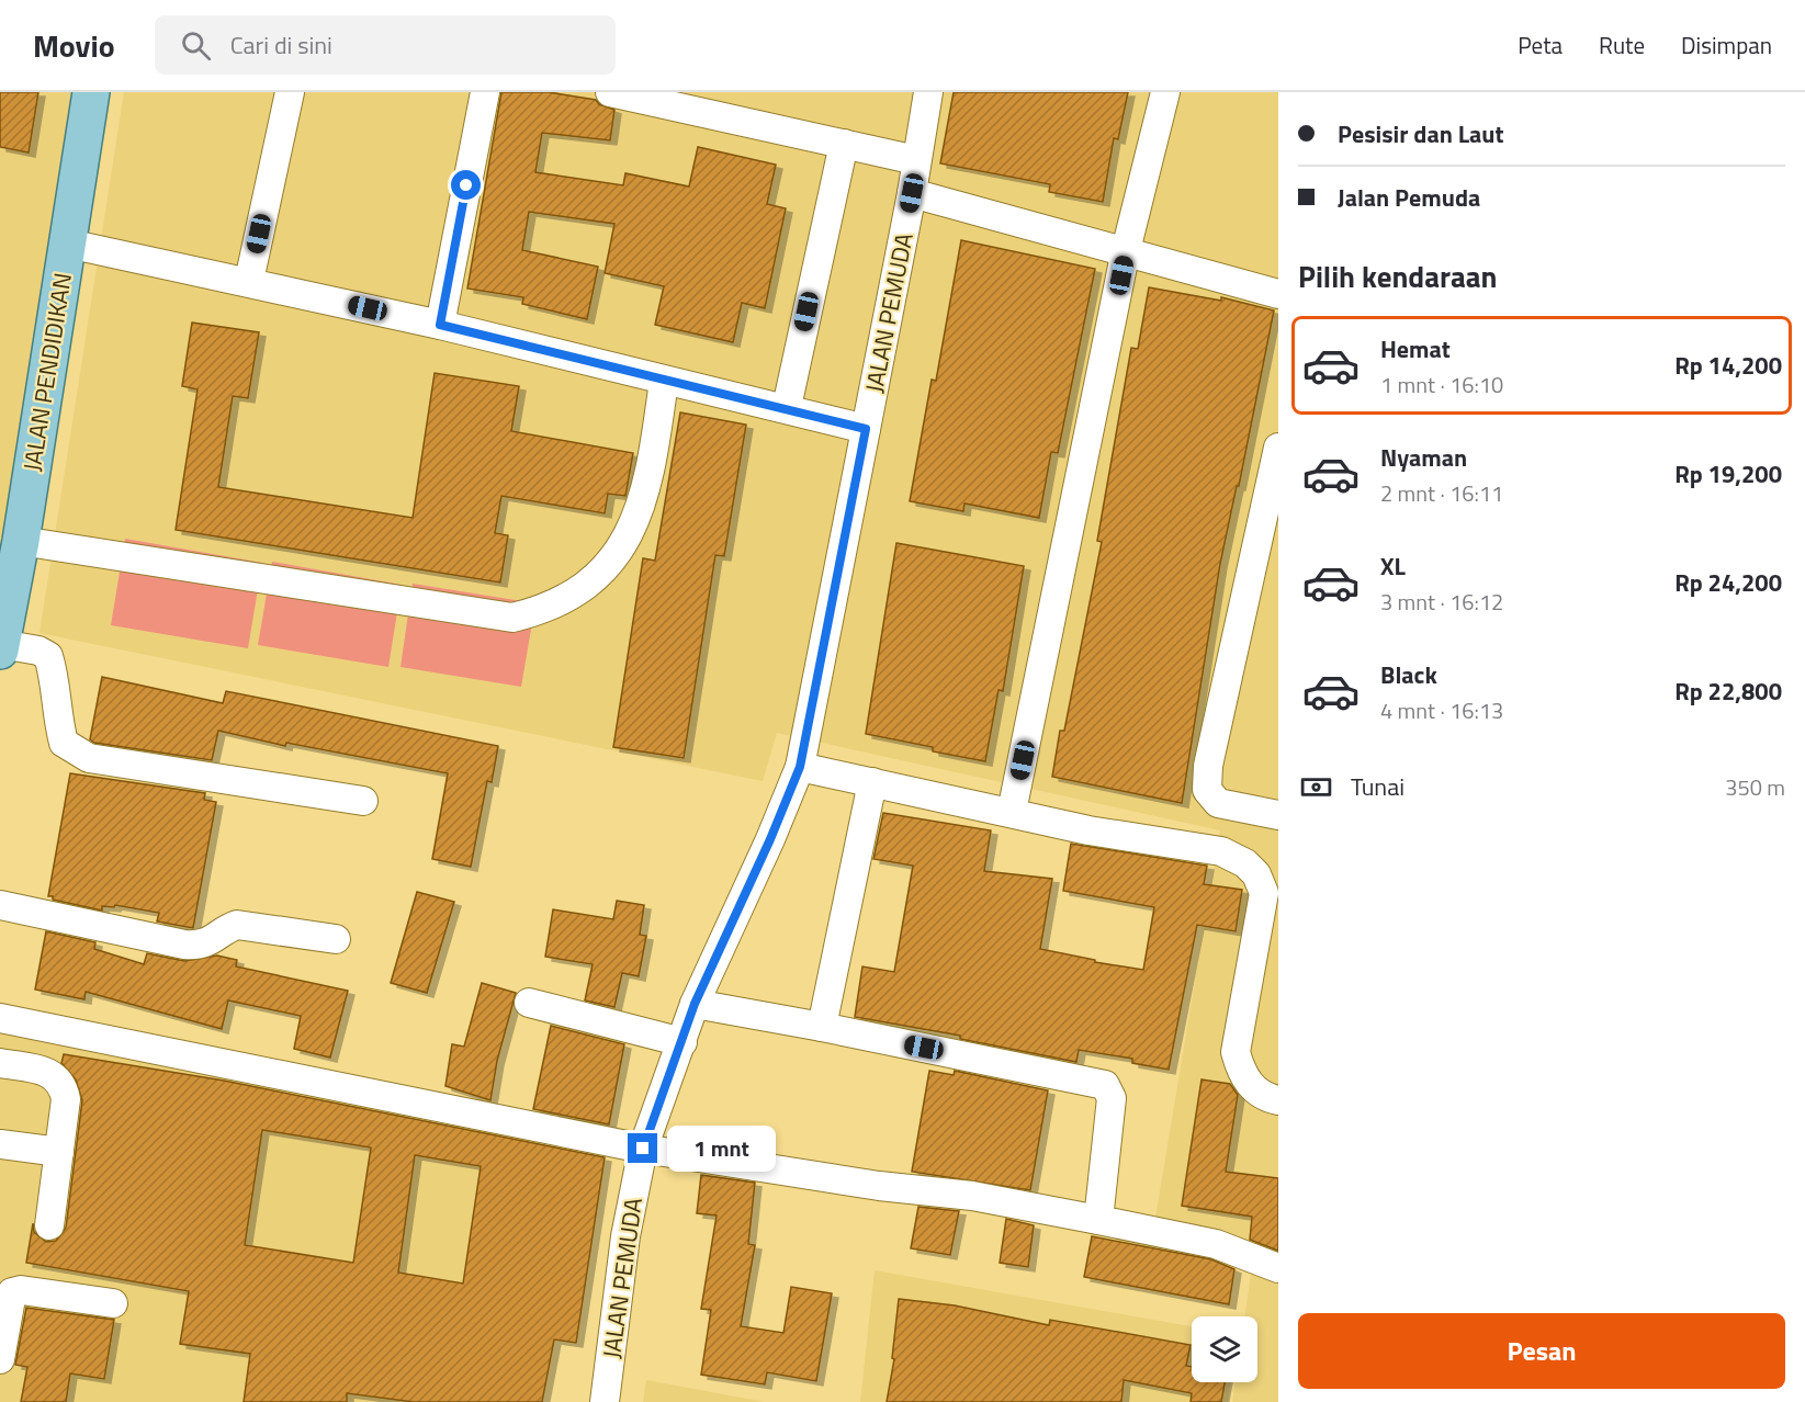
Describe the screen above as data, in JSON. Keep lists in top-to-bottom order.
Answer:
{
  "streets": {
    "main road": ["JALAN PENDIDIKAN"],
    "street": ["JALAN PEMUDA"]
  },
  "page": {
    "header": "Movio",
    "search": "Cari di sini",
    "nav": ["Peta", "Rute", "Disimpan"],
    "banner": ["Pesisir dan Laut", "Jalan Pemuda"],
    "heading": "Pilih kendaraan",
    "list": [
      {
        "name": "Hemat",
        "note": "1 mnt · 16:10",
        "value": "Rp 14,200"
      },
      {
        "name": "Nyaman",
        "note": "2 mnt · 16:11",
        "value": "Rp 19,200"
      },
      {
        "name": "XL",
        "note": "3 mnt · 16:12",
        "value": "Rp 24,200"
      },
      {
        "name": "Black",
        "note": "4 mnt · 16:13",
        "value": "Rp 22,800"
      }
    ],
    "pay": ["Tunai", "350 m"],
    "bubble": "1 mnt",
    "buttons": "Pesan"
  }
}
